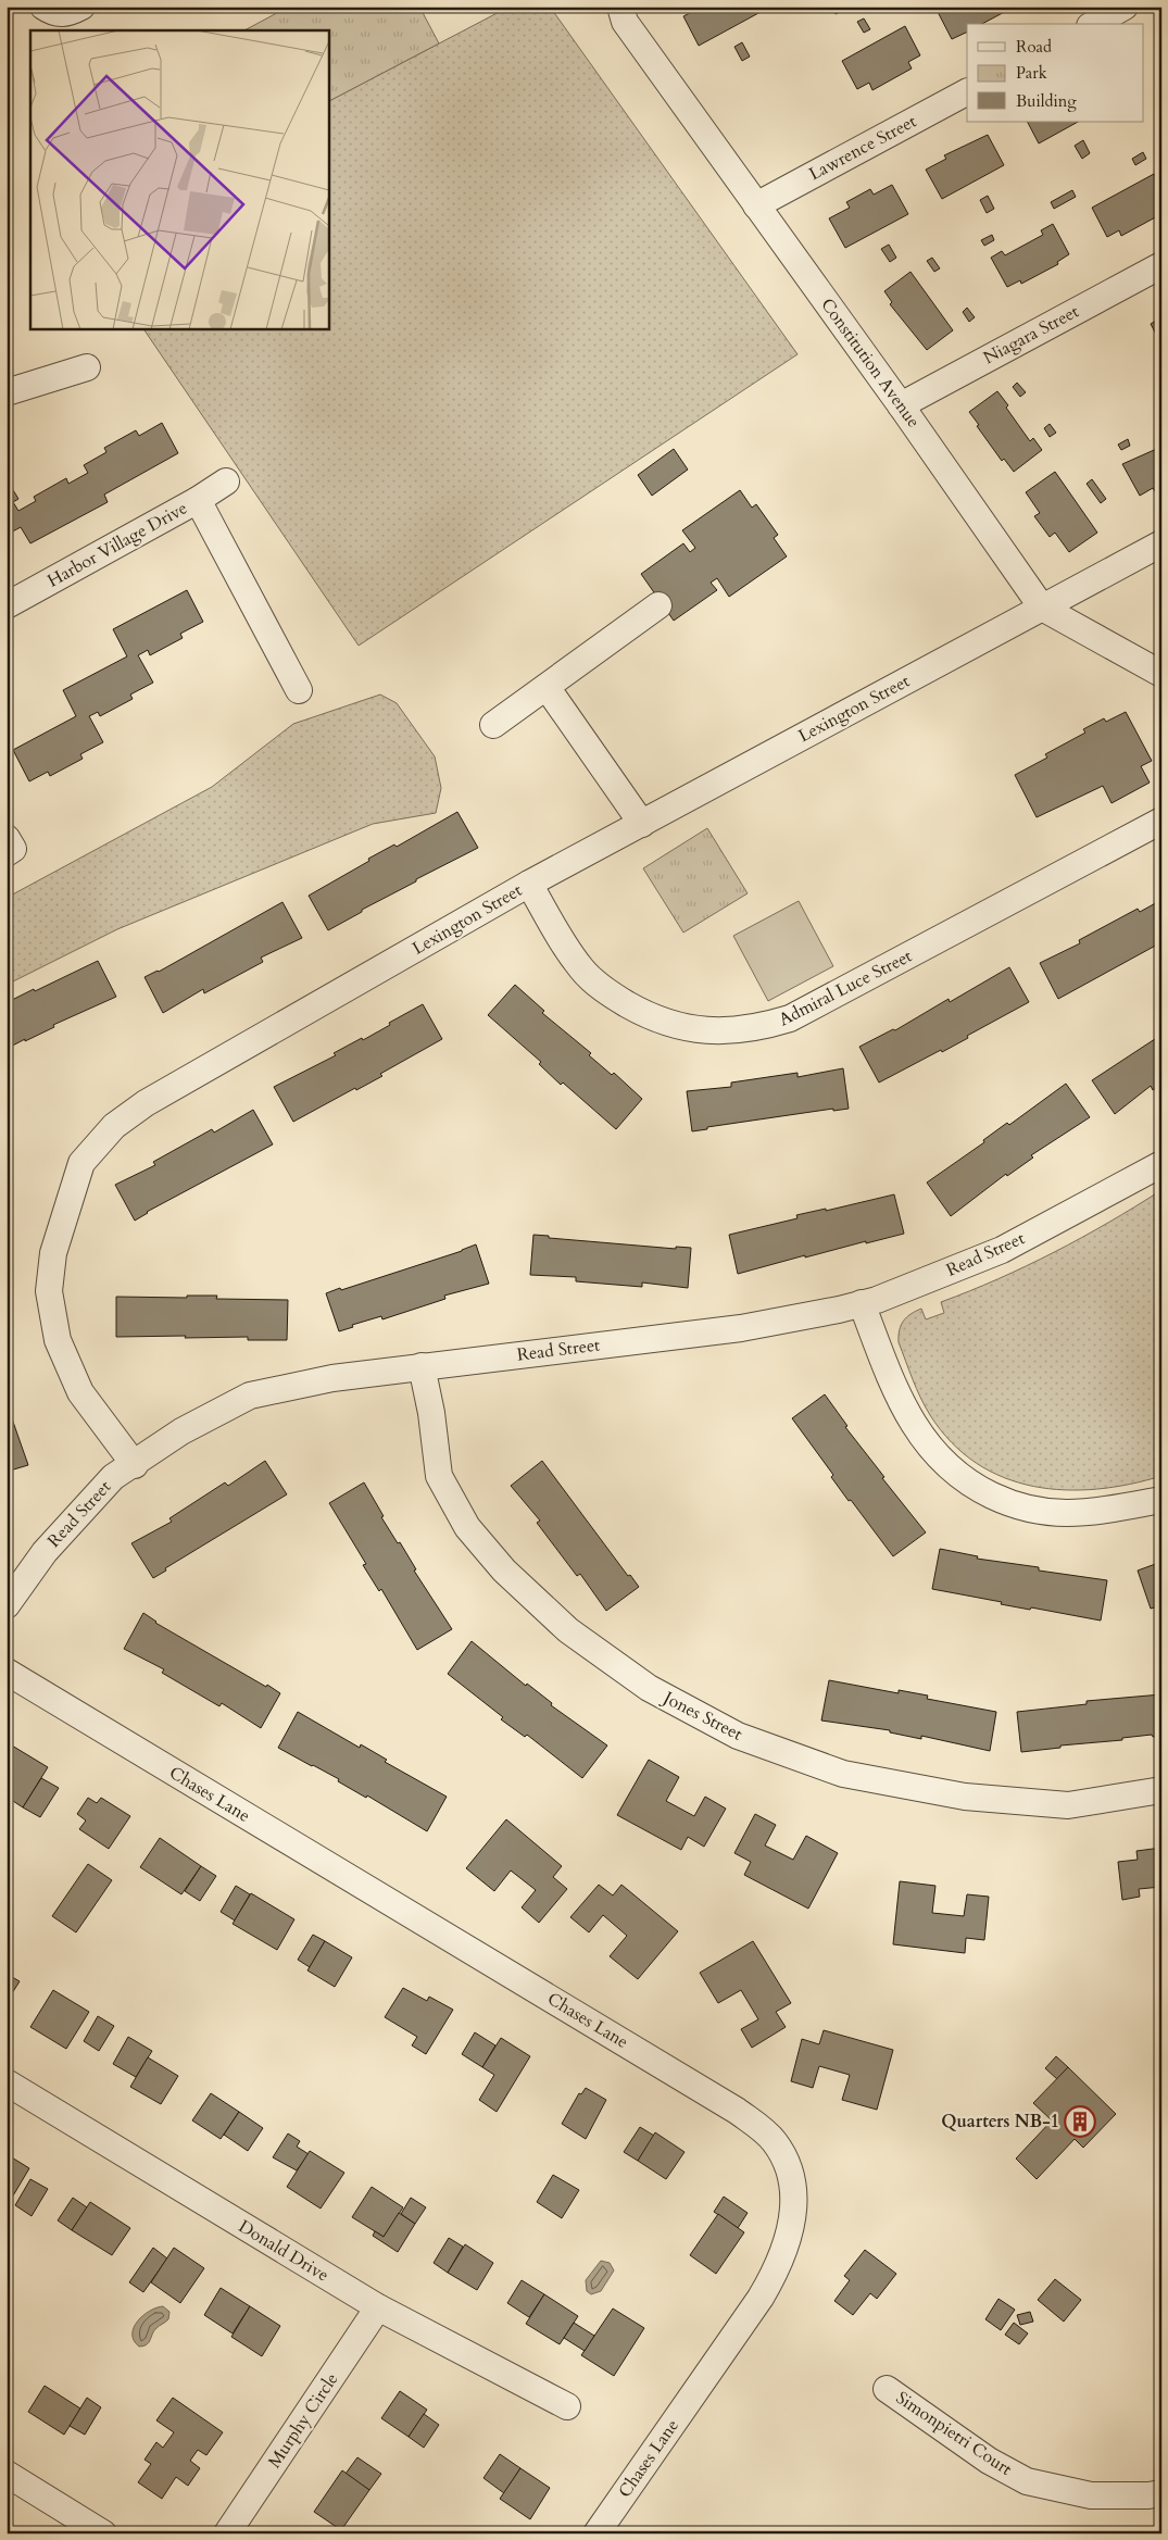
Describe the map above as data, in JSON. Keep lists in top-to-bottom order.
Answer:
{
  "streets": {
    "street": [
      "Lawrence Street",
      "Niagara Street",
      "Constitution Avenue",
      "Harbor Village Drive",
      "Lexington Street",
      "Admiral Luce Street",
      "Read Street",
      "Jones Street",
      "Chases Lane",
      "Donald Drive",
      "Murphy Circle",
      "Simonpietri Court"
    ]
  },
  "crossings": [
    ["Lawrence Street", "Constitution Avenue"],
    ["Niagara Street", "Constitution Avenue"],
    ["Constitution Avenue", "Lexington Street"],
    ["Lexington Street", "Admiral Luce Street"],
    ["Lexington Street", "Read Street"],
    ["Read Street", "Jones Street"],
    ["Donald Drive", "Murphy Circle"]
  ],
  "places": {
    "building": ["Quarters NB-1"]
  },
  "legend": ["Road", "Park", "Building"]
}
